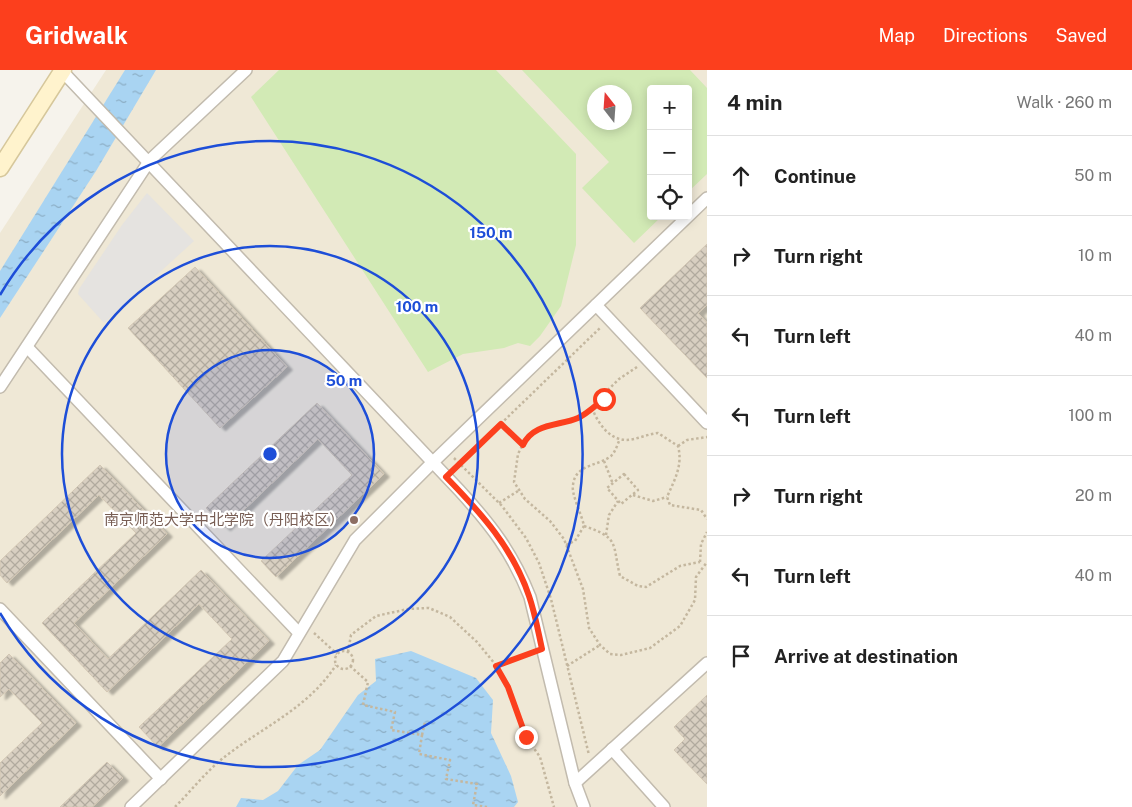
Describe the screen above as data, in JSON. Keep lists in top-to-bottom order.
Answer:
{
  "places": ["南京师范大学中北学院（丹阳校区）"],
  "north": "top",
  "page": {
    "header": "Gridwalk",
    "nav": ["Map", "Directions", "Saved"],
    "heading": ["4 min", "Walk · 260 m"],
    "map_buttons": ["+", "−"],
    "list": [
      ["Continue", "50 m"],
      ["Turn right", "10 m"],
      ["Turn left", "40 m"],
      ["Turn left", "100 m"],
      ["Turn right", "20 m"],
      ["Turn left", "40 m"],
      "Arrive at destination"
    ]
  },
  "rings": ["150 m", "100 m", "50 m"]
}
